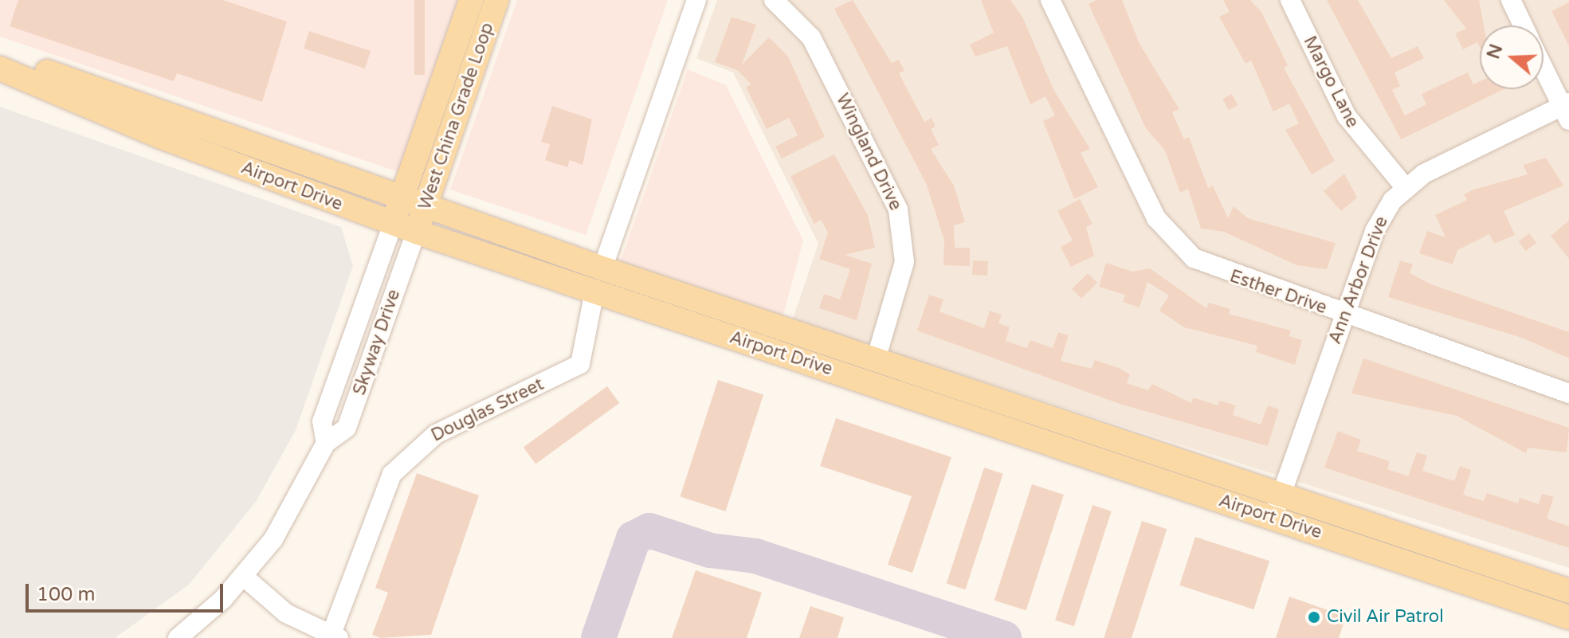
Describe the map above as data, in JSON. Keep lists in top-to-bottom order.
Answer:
{
  "streets": {
    "main road": ["West China Grade Loop", "Airport Drive"],
    "street": [
      "Margo Lane",
      "Wingland Drive",
      "Ann Arbor Drive",
      "Esther Drive",
      "Skyway Drive",
      "Douglas Street"
    ]
  },
  "crossings": [
    ["Margo Lane", "Ann Arbor Drive"],
    ["West China Grade Loop", "Airport Drive"],
    ["West China Grade Loop", "Skyway Drive"],
    ["Wingland Drive", "Airport Drive"],
    ["Airport Drive", "Ann Arbor Drive"],
    ["Airport Drive", "Skyway Drive"],
    ["Airport Drive", "Douglas Street"],
    ["Ann Arbor Drive", "Esther Drive"]
  ],
  "places": ["Civil Air Patrol"],
  "scale_bar": "100 m",
  "north": "left"
}
